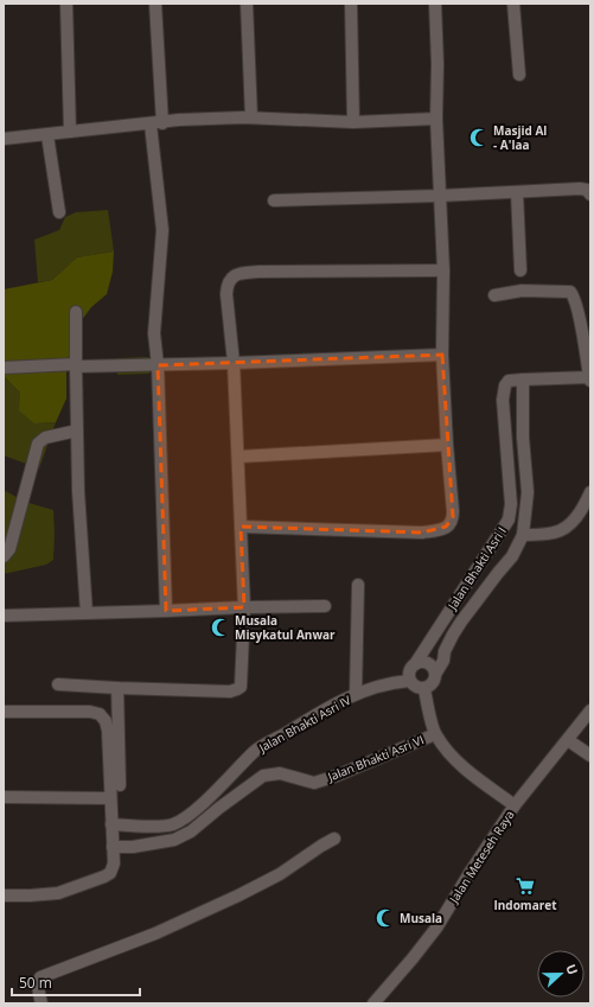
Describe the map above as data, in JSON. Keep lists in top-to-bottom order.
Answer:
{
  "streets": {
    "street": [
      "Jalan Bhakti Asri I",
      "Jalan Bhakti Asri IV",
      "Jalan Bhakti Asri VI",
      "Jalan Meteseh Raya"
    ]
  },
  "crossings": [
    ["Jalan Bhakti Asri I", "Jalan Bhakti Asri IV"]
  ],
  "places": {
    "mosque": ["Masjid Al - A'laa", "Musala Misykatul Anwar", "Musala"],
    "supermarket": ["Indomaret"]
  },
  "scale_bar": "50 m",
  "north": "right"
}
